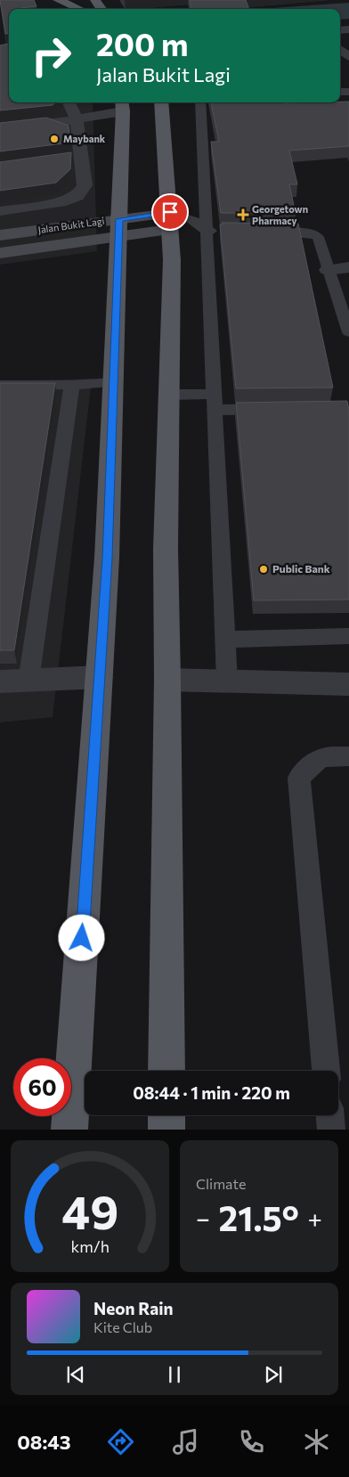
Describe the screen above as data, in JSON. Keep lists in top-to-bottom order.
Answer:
{
  "streets": {
    "street": ["Jalan Bukit Lagi"]
  },
  "places": {
    "other": ["Maybank", "Public Bank"],
    "health": ["Georgetown Pharmacy"]
  },
  "page": {
    "turn": ["200 m", "Jalan Bukit Lagi"],
    "limit": "60",
    "trip": "08:44 · 1 min · 220 m",
    "tile": "Climate",
    "heat": ["−", "21.5°", "+"],
    "song": ["Neon Rain", "Kite Club"],
    "tabs": "08:43",
    "gauge": ["49", "km/h"]
  }
}
